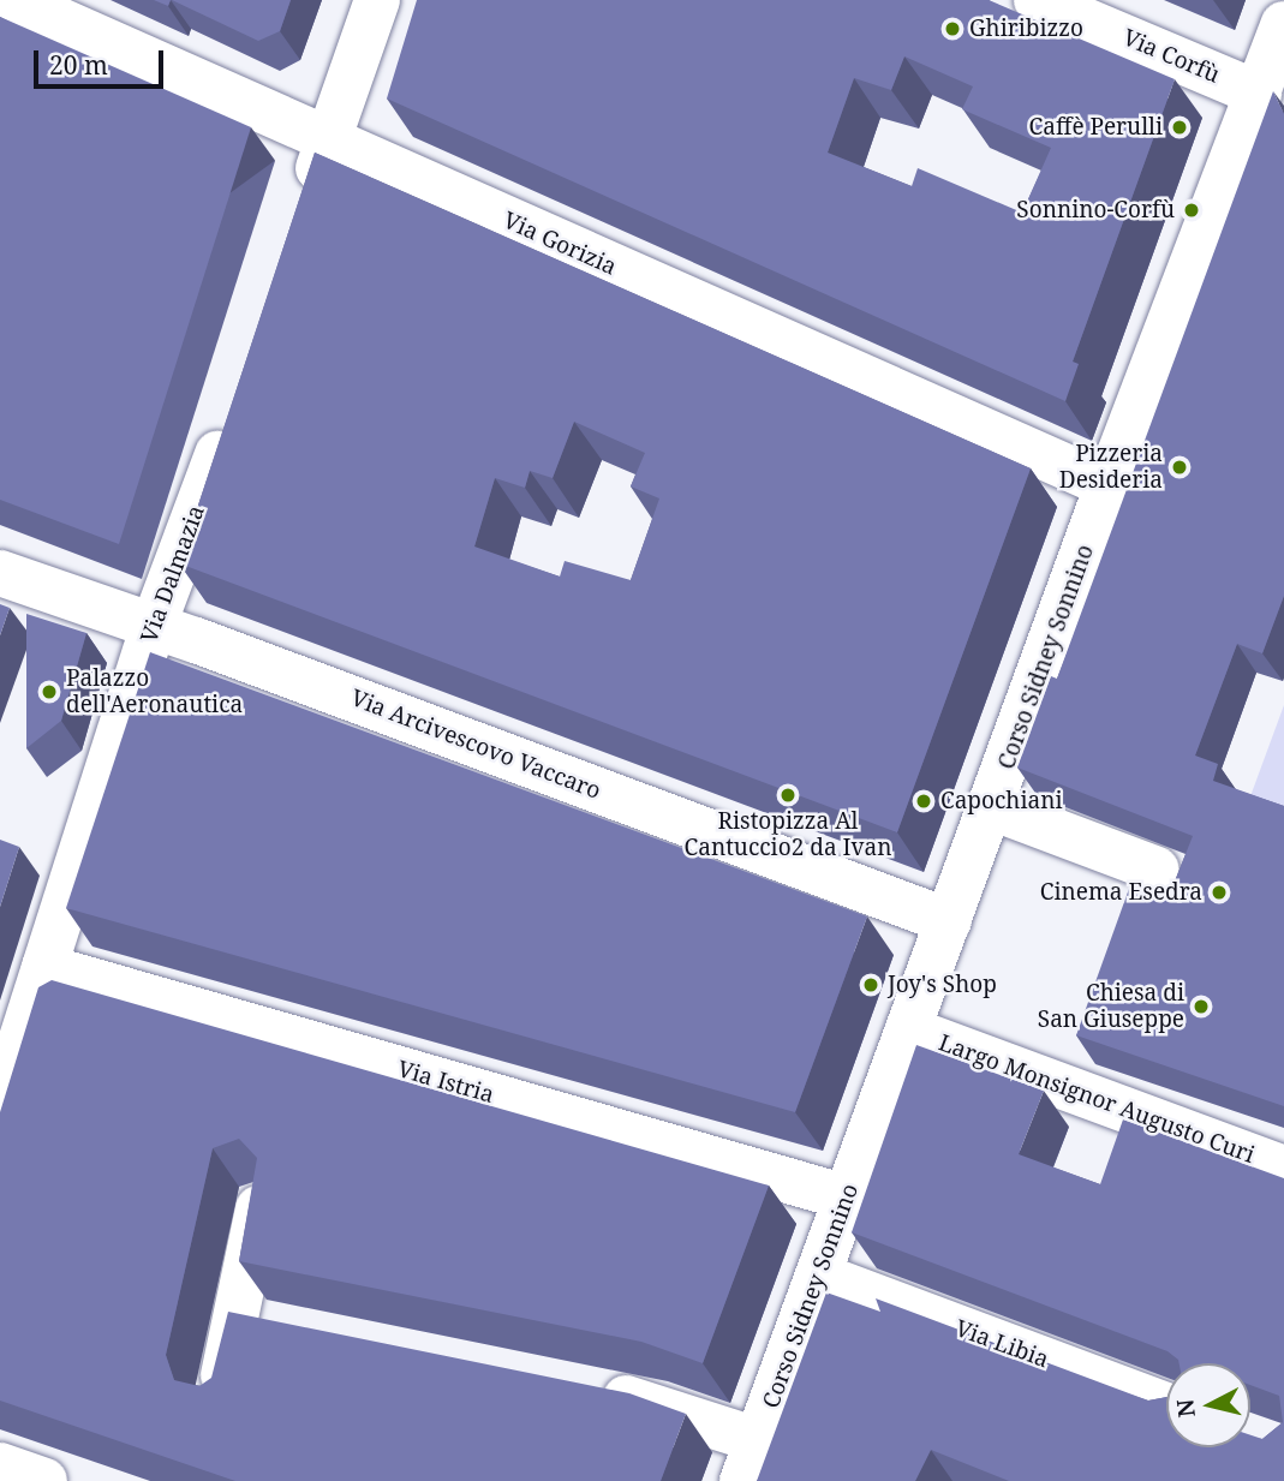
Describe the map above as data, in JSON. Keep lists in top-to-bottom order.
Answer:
{
  "streets": {
    "street": [
      "Via Corfù",
      "Via Gorizia",
      "Via Dalmazia",
      "Corso Sidney Sonnino",
      "Via Arcivescovo Vaccaro",
      "Via Istria",
      "Largo Monsignor Augusto Curi",
      "Via Libia"
    ]
  },
  "crossings": [
    ["Via Corfù", "Corso Sidney Sonnino"],
    ["Via Gorizia", "Corso Sidney Sonnino"],
    ["Via Dalmazia", "Via Arcivescovo Vaccaro"],
    ["Via Dalmazia", "Via Istria"],
    ["Corso Sidney Sonnino", "Via Arcivescovo Vaccaro"],
    ["Corso Sidney Sonnino", "Via Istria"],
    ["Corso Sidney Sonnino", "Largo Monsignor Augusto Curi"],
    ["Corso Sidney Sonnino", "Via Libia"]
  ],
  "places": [
    "Ghiribizzo",
    "Caffè Perulli",
    "Sonnino-Corfù",
    "Pizzeria Desideria",
    "Palazzo dell'Aeronautica",
    "Ristopizza Al Cantuccio2 da Ivan",
    "Capochiani",
    "Cinema Esedra",
    "Joy's Shop",
    "Chiesa di San Giuseppe"
  ],
  "scale_bar": "20 m",
  "north": "left"
}
